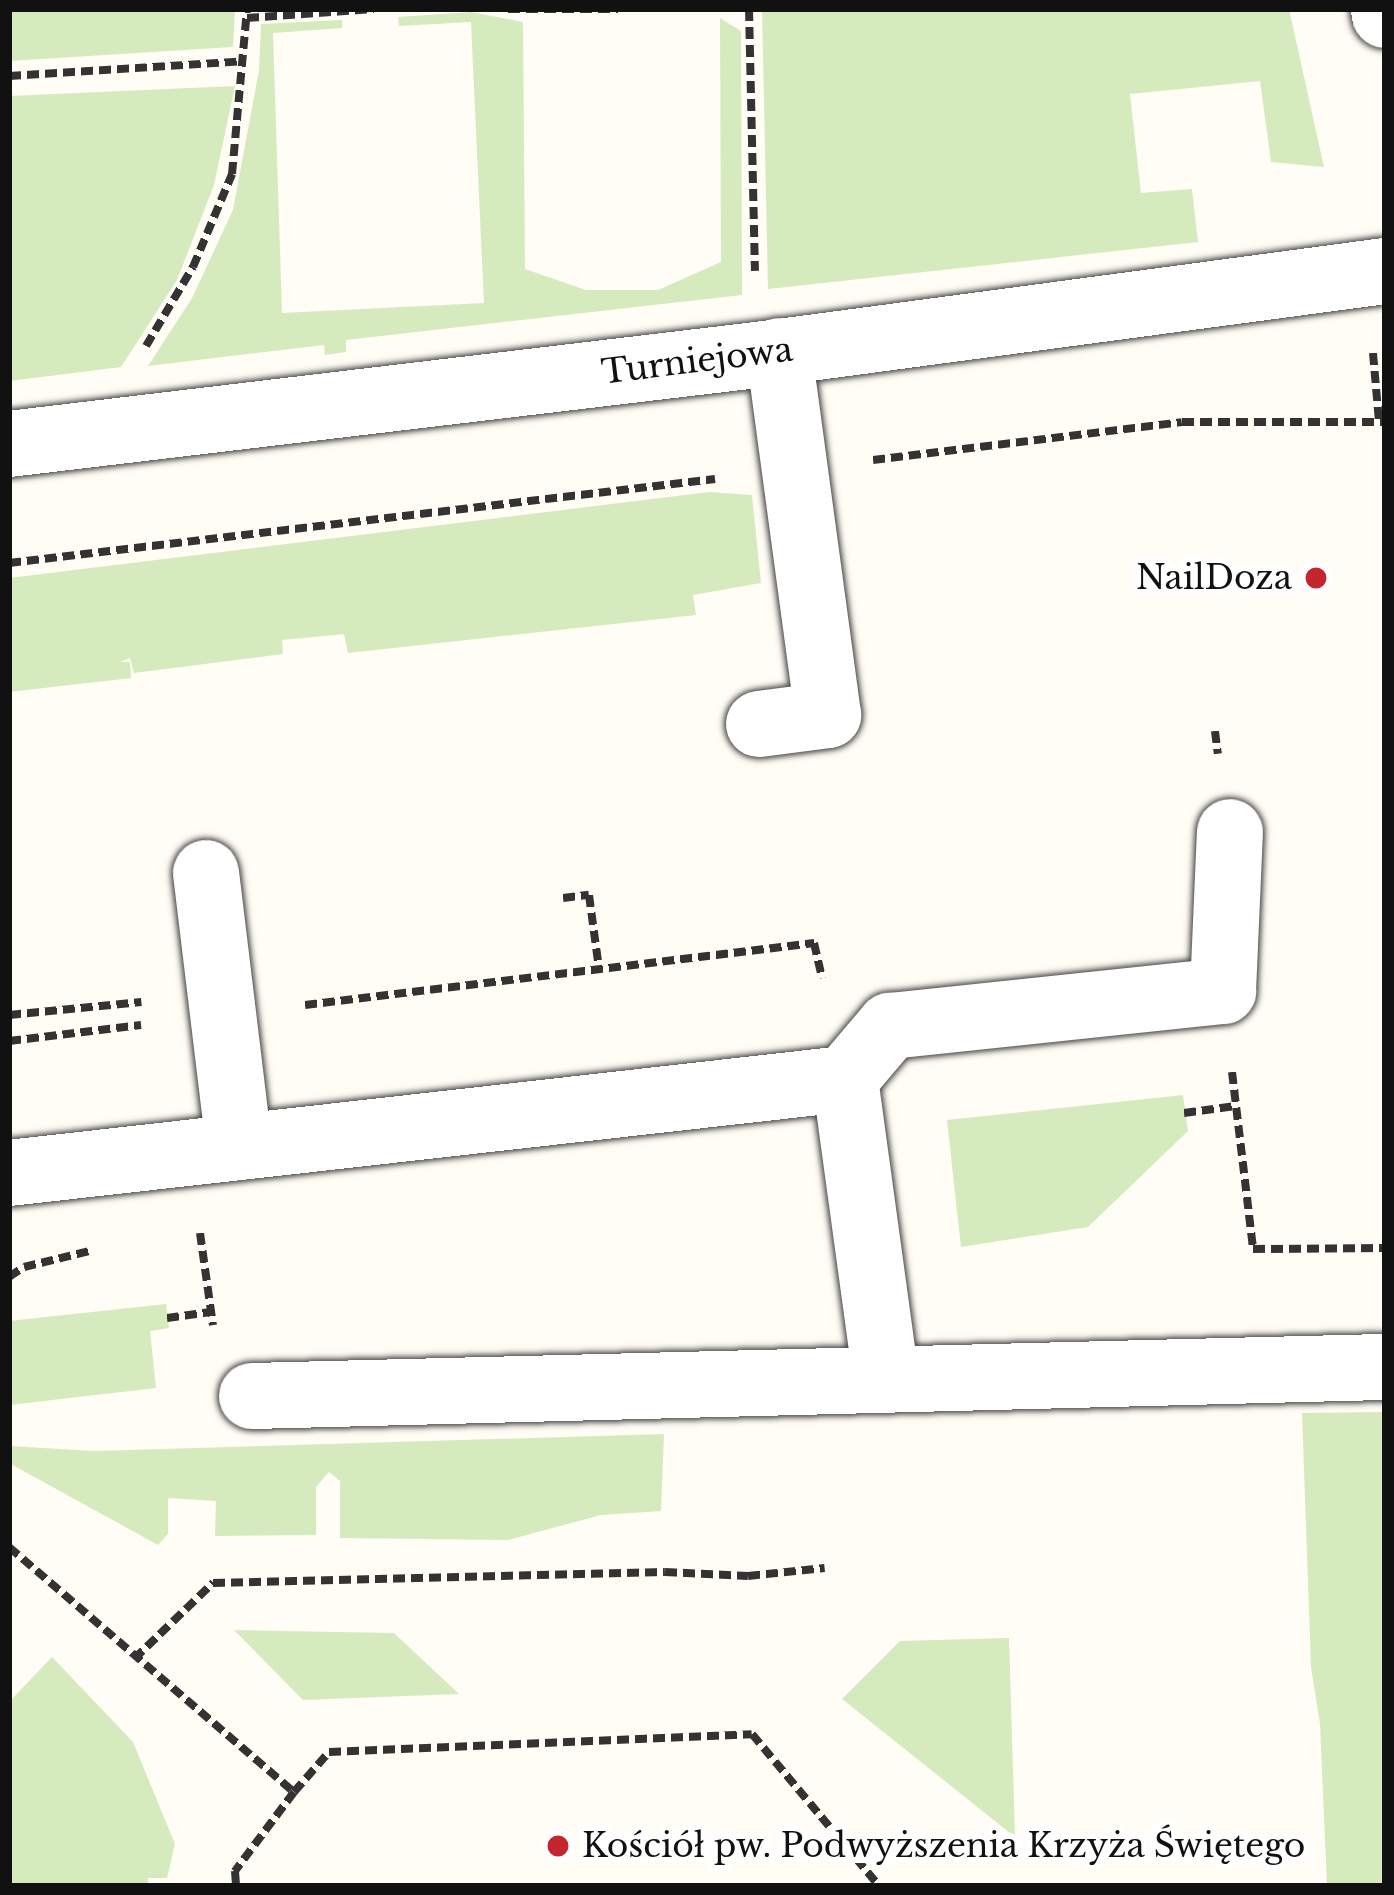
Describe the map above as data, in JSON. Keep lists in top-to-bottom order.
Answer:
{
  "streets": {
    "street": ["Turniejowa"]
  },
  "places": ["NailDoza", "Kościół pw. Podwyższenia Krzyża Świętego"]
}
